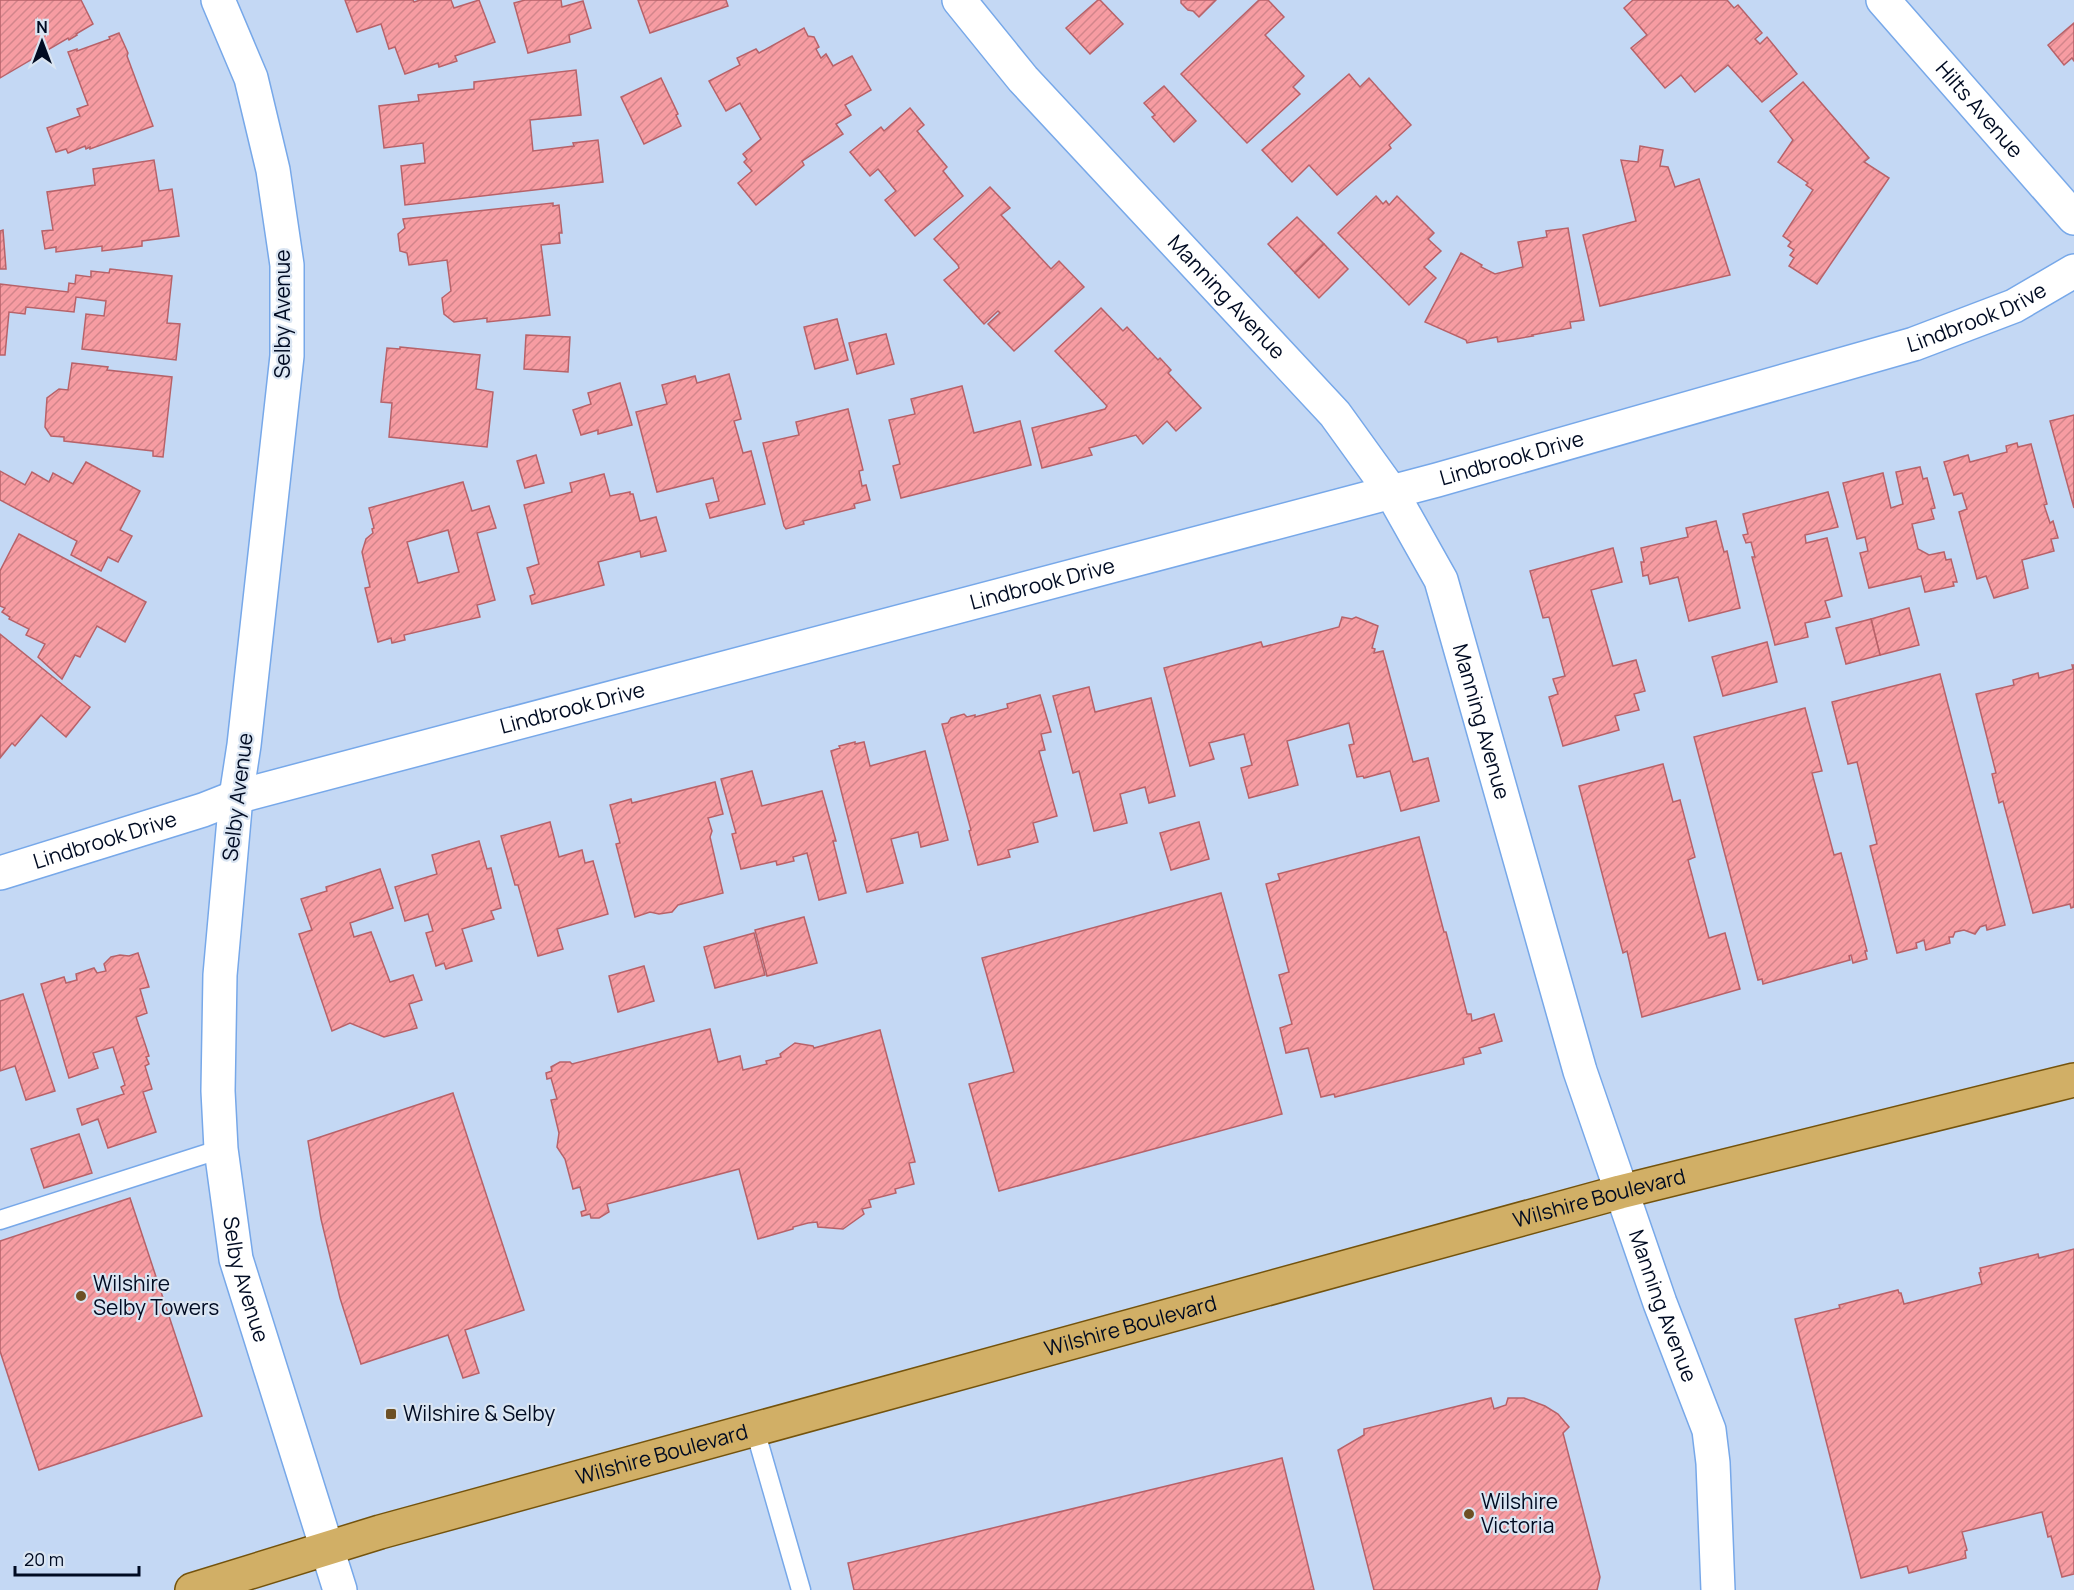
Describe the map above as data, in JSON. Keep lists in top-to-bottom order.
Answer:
{
  "streets": {
    "main road": ["Wilshire Boulevard"],
    "street": [
      "Hilts Avenue",
      "Manning Avenue",
      "Selby Avenue",
      "Lindbrook Drive"
    ]
  },
  "crossings": [
    ["Manning Avenue", "Lindbrook Drive"],
    ["Manning Avenue", "Wilshire Boulevard"],
    ["Selby Avenue", "Lindbrook Drive"],
    ["Selby Avenue", "Wilshire Boulevard"]
  ],
  "places": {
    "other": ["Wilshire Selby Towers", "Wilshire Victoria"],
    "transit": ["Wilshire & Selby"]
  },
  "scale_bar": "20 m",
  "north": "top"
}
